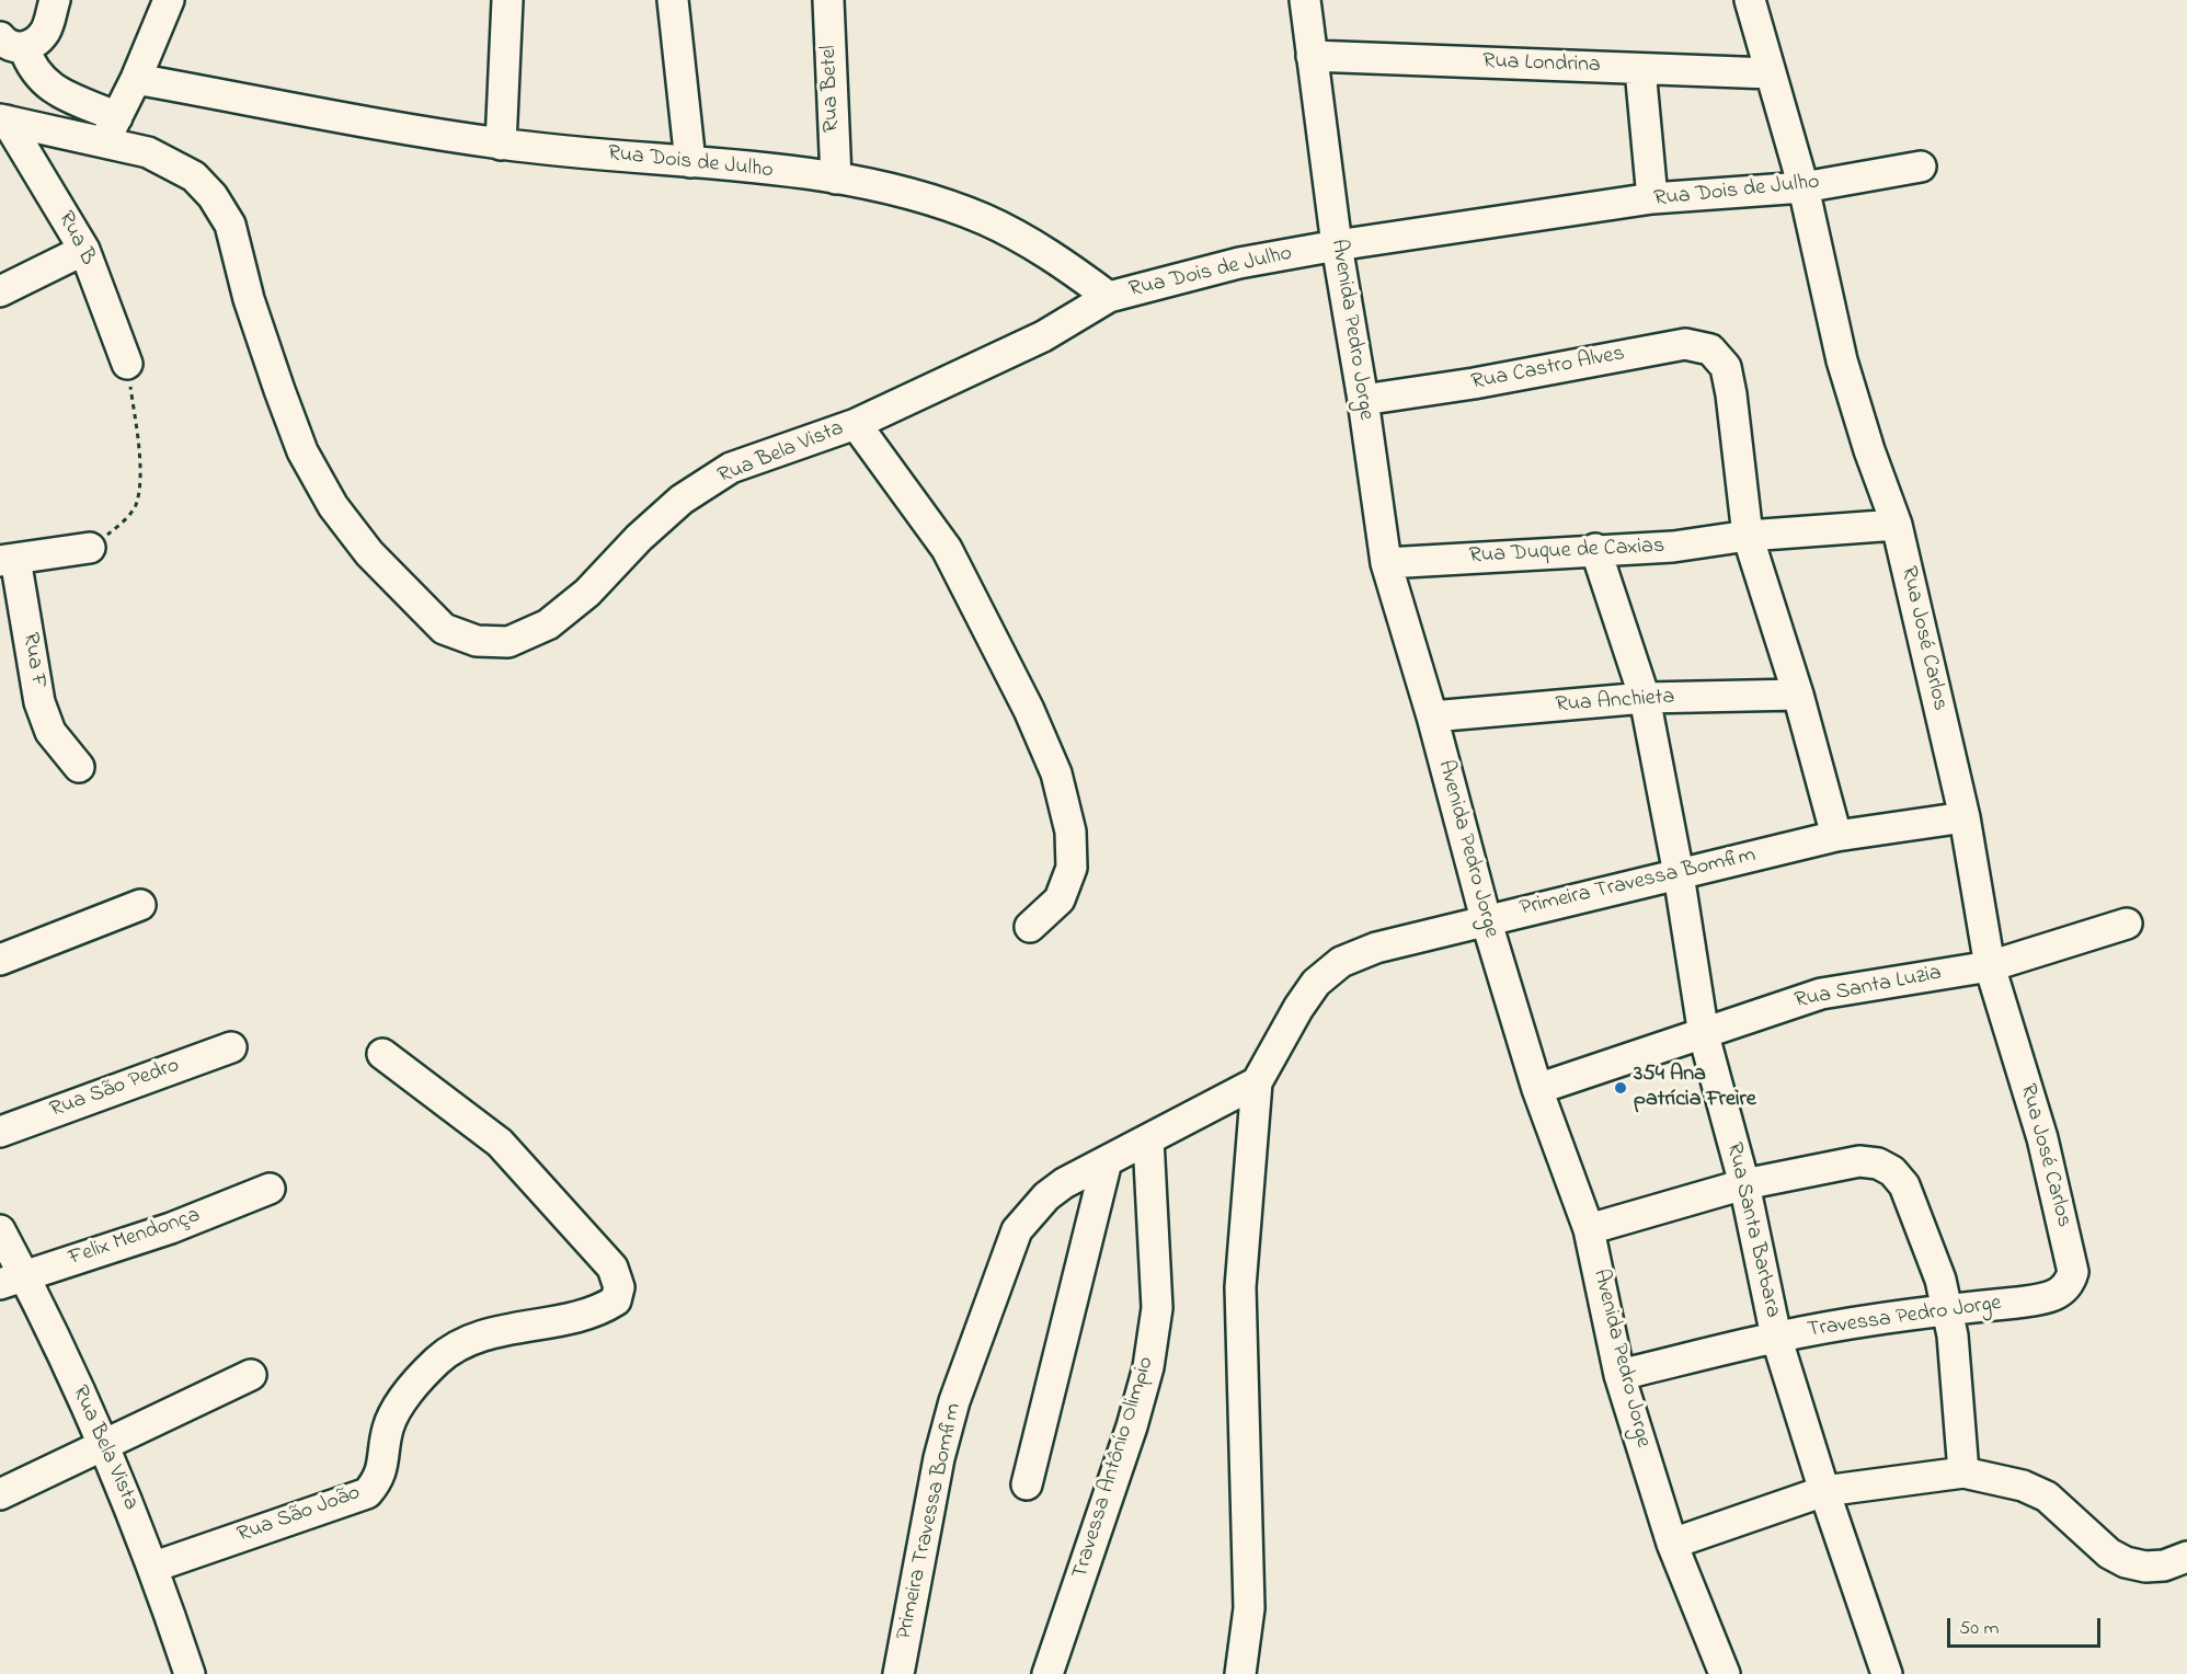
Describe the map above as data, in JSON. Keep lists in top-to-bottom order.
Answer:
{
  "streets": {
    "street": [
      "Rua Londrina",
      "Rua Betel",
      "Rua Dois de Julho",
      "Rua B",
      "Avenida Pedro Jorge",
      "Rua Castro Alves",
      "Rua Bela Vista",
      "Rua Duque de Caxias",
      "Rua José Carlos",
      "Rua F",
      "Rua Anchieta",
      "Primeira Travessa Bomfim",
      "Rua Santa Luzia",
      "Rua São Pedro",
      "Rua Santa Barbara",
      "Felix Mendonça",
      "Travessa Pedro Jorge",
      "Travessa Antônio Olimpio",
      "Rua São João"
    ]
  },
  "crossings": [
    ["Rua Londrina", "Avenida Pedro Jorge"],
    ["Rua Londrina", "Rua José Carlos"],
    ["Rua Betel", "Rua Dois de Julho"],
    ["Rua Dois de Julho", "Avenida Pedro Jorge"],
    ["Rua Dois de Julho", "Rua Bela Vista"],
    ["Rua Dois de Julho", "Rua José Carlos"],
    ["Avenida Pedro Jorge", "Rua Castro Alves"],
    ["Avenida Pedro Jorge", "Rua Duque de Caxias"],
    ["Avenida Pedro Jorge", "Rua Anchieta"],
    ["Avenida Pedro Jorge", "Primeira Travessa Bomfim"],
    ["Avenida Pedro Jorge", "Rua Santa Luzia"],
    ["Avenida Pedro Jorge", "Travessa Pedro Jorge"],
    ["Rua Castro Alves", "Rua Duque de Caxias"],
    ["Rua Bela Vista", "Felix Mendonça"],
    ["Rua Bela Vista", "Rua São João"],
    ["Rua Duque de Caxias", "Rua José Carlos"],
    ["Rua Duque de Caxias", "Rua Santa Barbara"],
    ["Rua José Carlos", "Primeira Travessa Bomfim"],
    ["Rua José Carlos", "Rua Santa Luzia"],
    ["Rua José Carlos", "Travessa Pedro Jorge"],
    ["Rua Anchieta", "Rua Santa Barbara"],
    ["Primeira Travessa Bomfim", "Rua Santa Barbara"],
    ["Primeira Travessa Bomfim", "Travessa Antônio Olimpio"],
    ["Rua Santa Luzia", "Rua Santa Barbara"],
    ["Rua Santa Barbara", "Travessa Pedro Jorge"]
  ],
  "places": ["354 Ana patrícia Freire"],
  "scale_bar": "50 m"
}
